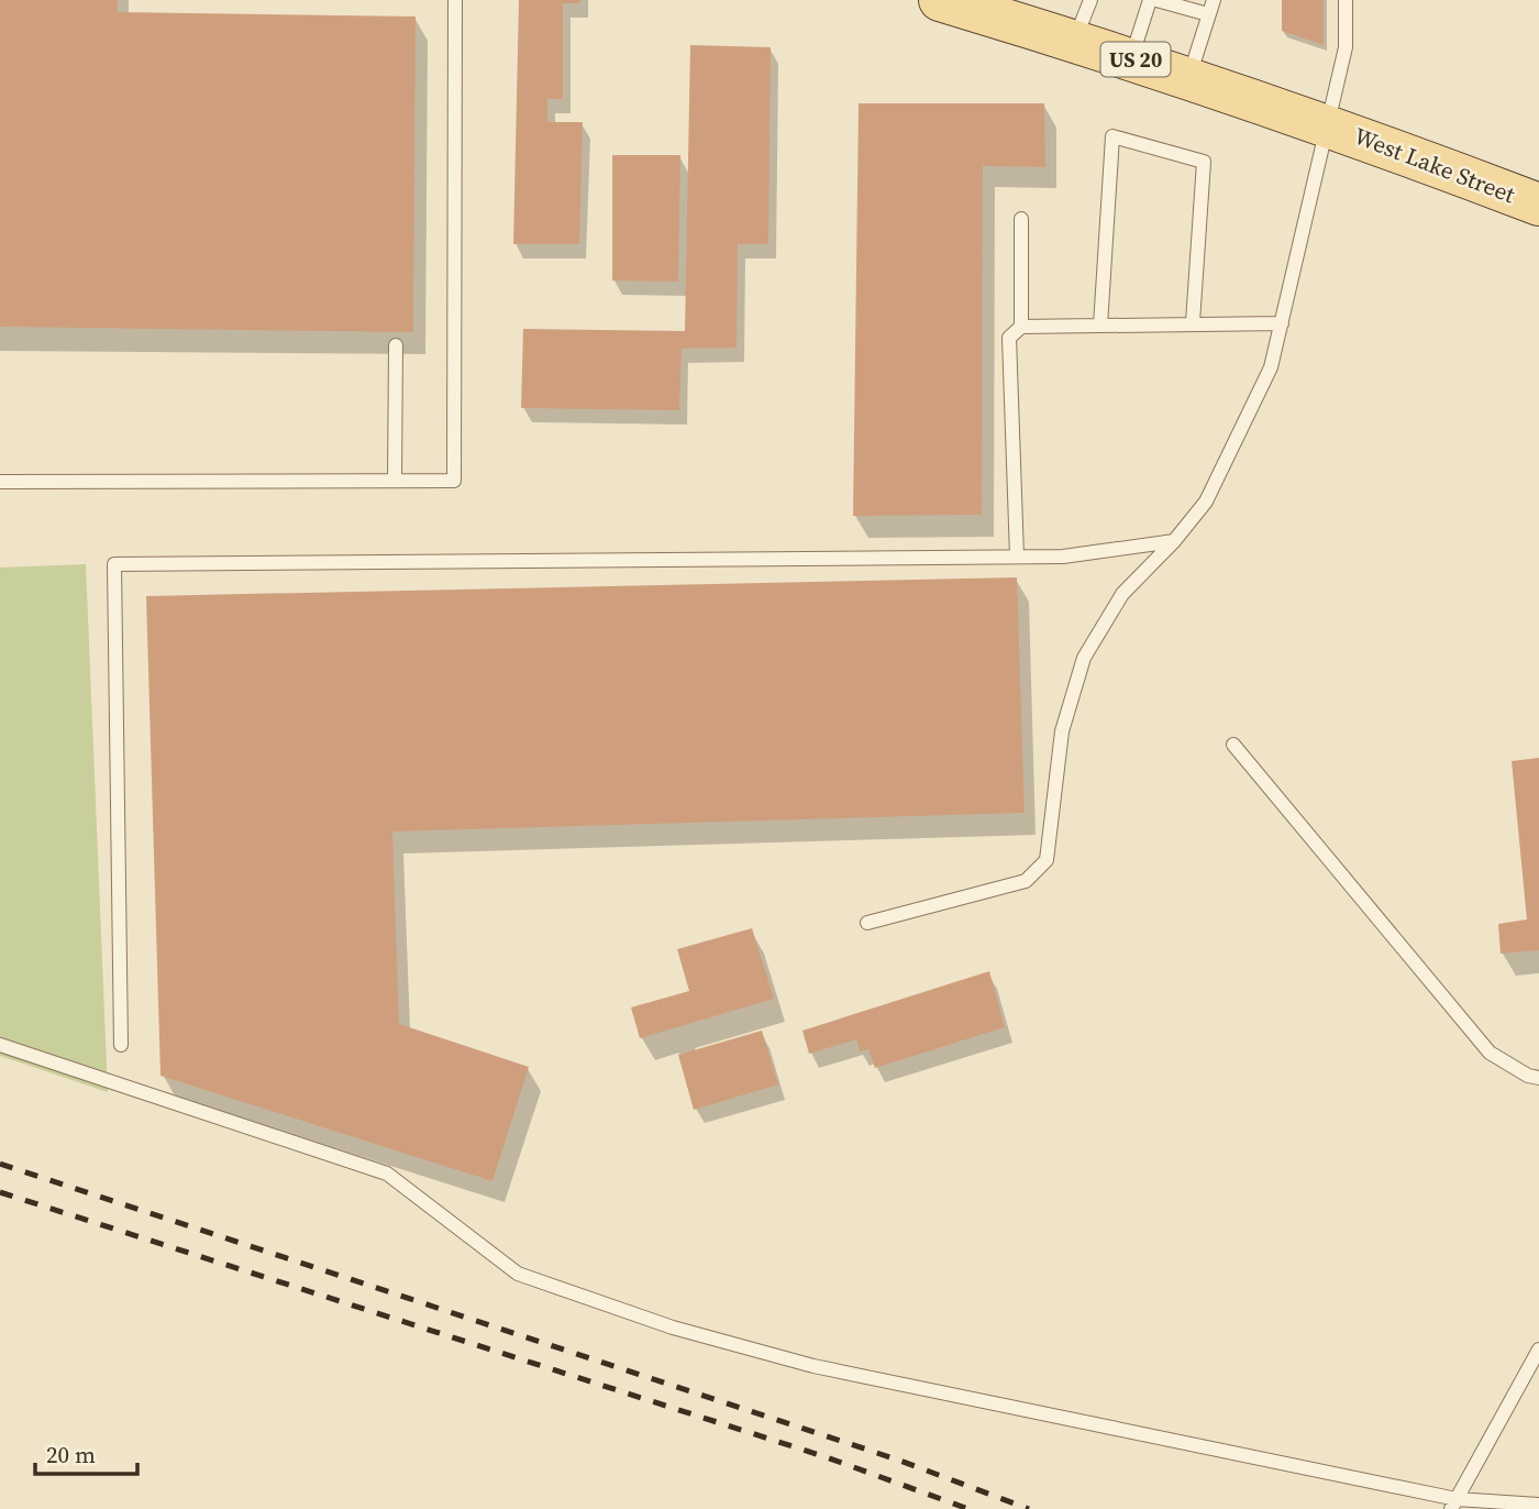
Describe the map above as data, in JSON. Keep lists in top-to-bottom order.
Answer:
{
  "streets": {
    "main road": ["US 20", "West Lake Street"]
  },
  "crossings": [
    ["US 20", "West Lake Street"]
  ],
  "scale_bar": "20 m"
}
